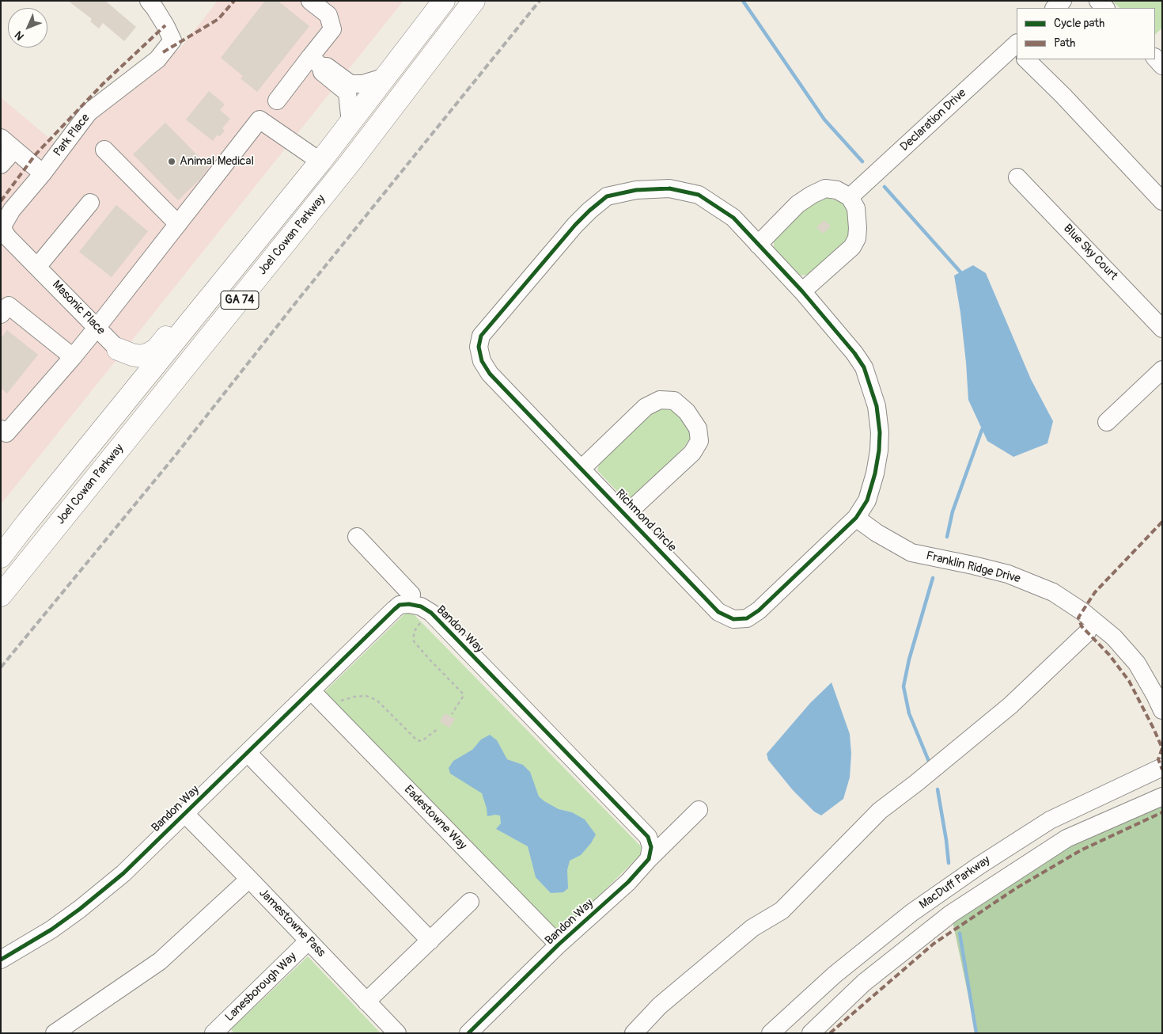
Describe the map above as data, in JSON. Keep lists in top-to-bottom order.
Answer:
{
  "streets": {
    "main road": ["Joel Cowan Parkway", "GA 74", "Masonic Place"],
    "street": [
      "Declaration Drive",
      "Park Place",
      "Blue Sky Court",
      "Richmond Circle",
      "Franklin Ridge Drive",
      "Bandon Way",
      "Eadestowne Way",
      "MacDuff Parkway",
      "Jamestowne Pass",
      "Lanesborough Way"
    ]
  },
  "crossings": [
    ["Park Place", "Masonic Place"],
    ["Joel Cowan Parkway", "Masonic Place"],
    ["Richmond Circle", "Franklin Ridge Drive"],
    ["Bandon Way", "Eadestowne Way"],
    ["Bandon Way", "Jamestowne Pass"],
    ["Jamestowne Pass", "Lanesborough Way"]
  ],
  "places": ["Animal Medical"],
  "legend": ["Cycle path", "Path"],
  "north": "bottom left"
}
